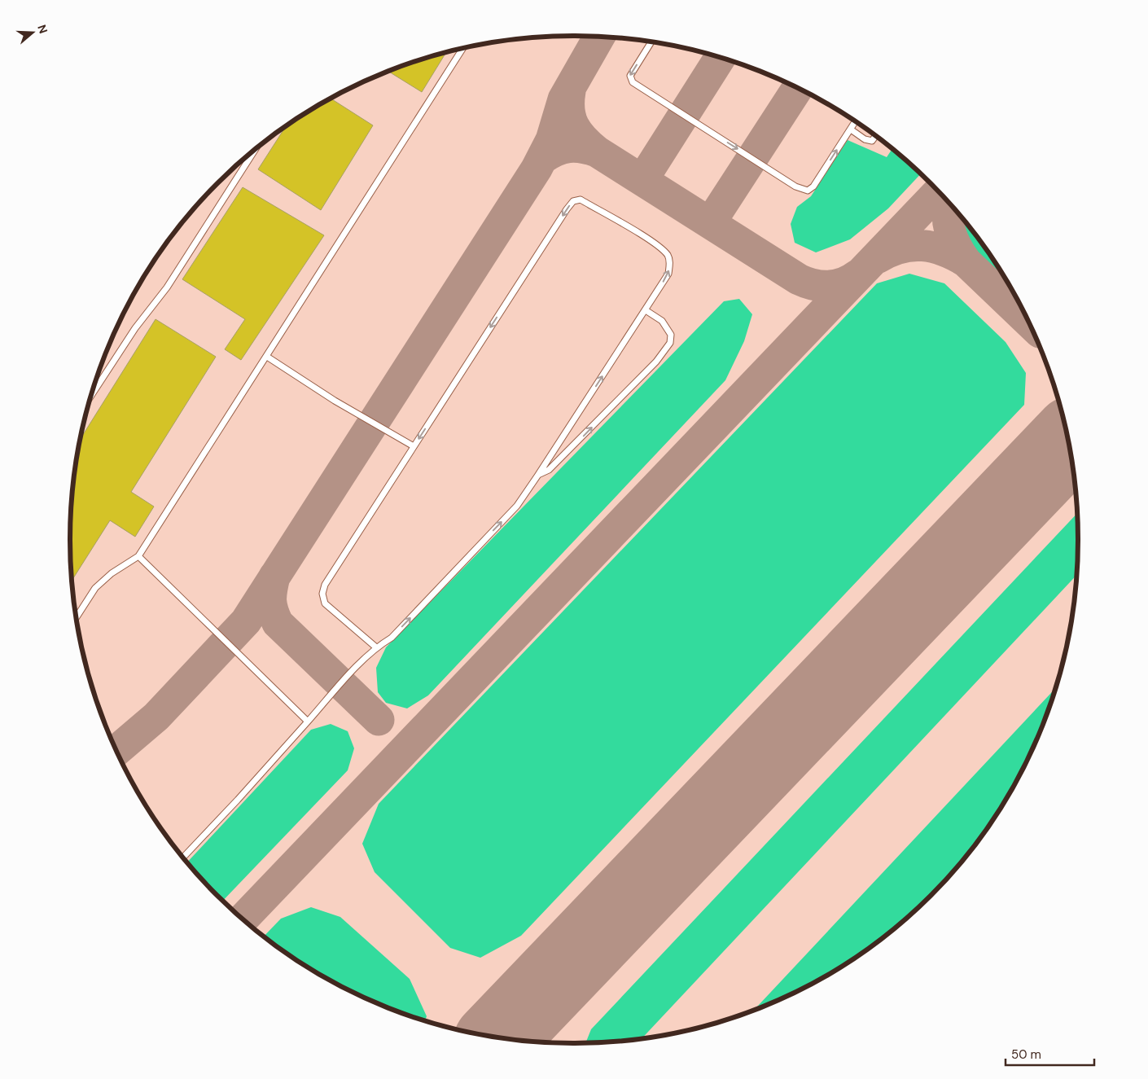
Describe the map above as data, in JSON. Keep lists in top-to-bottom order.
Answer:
{
  "scale_bar": "50 m",
  "north": "right"
}
